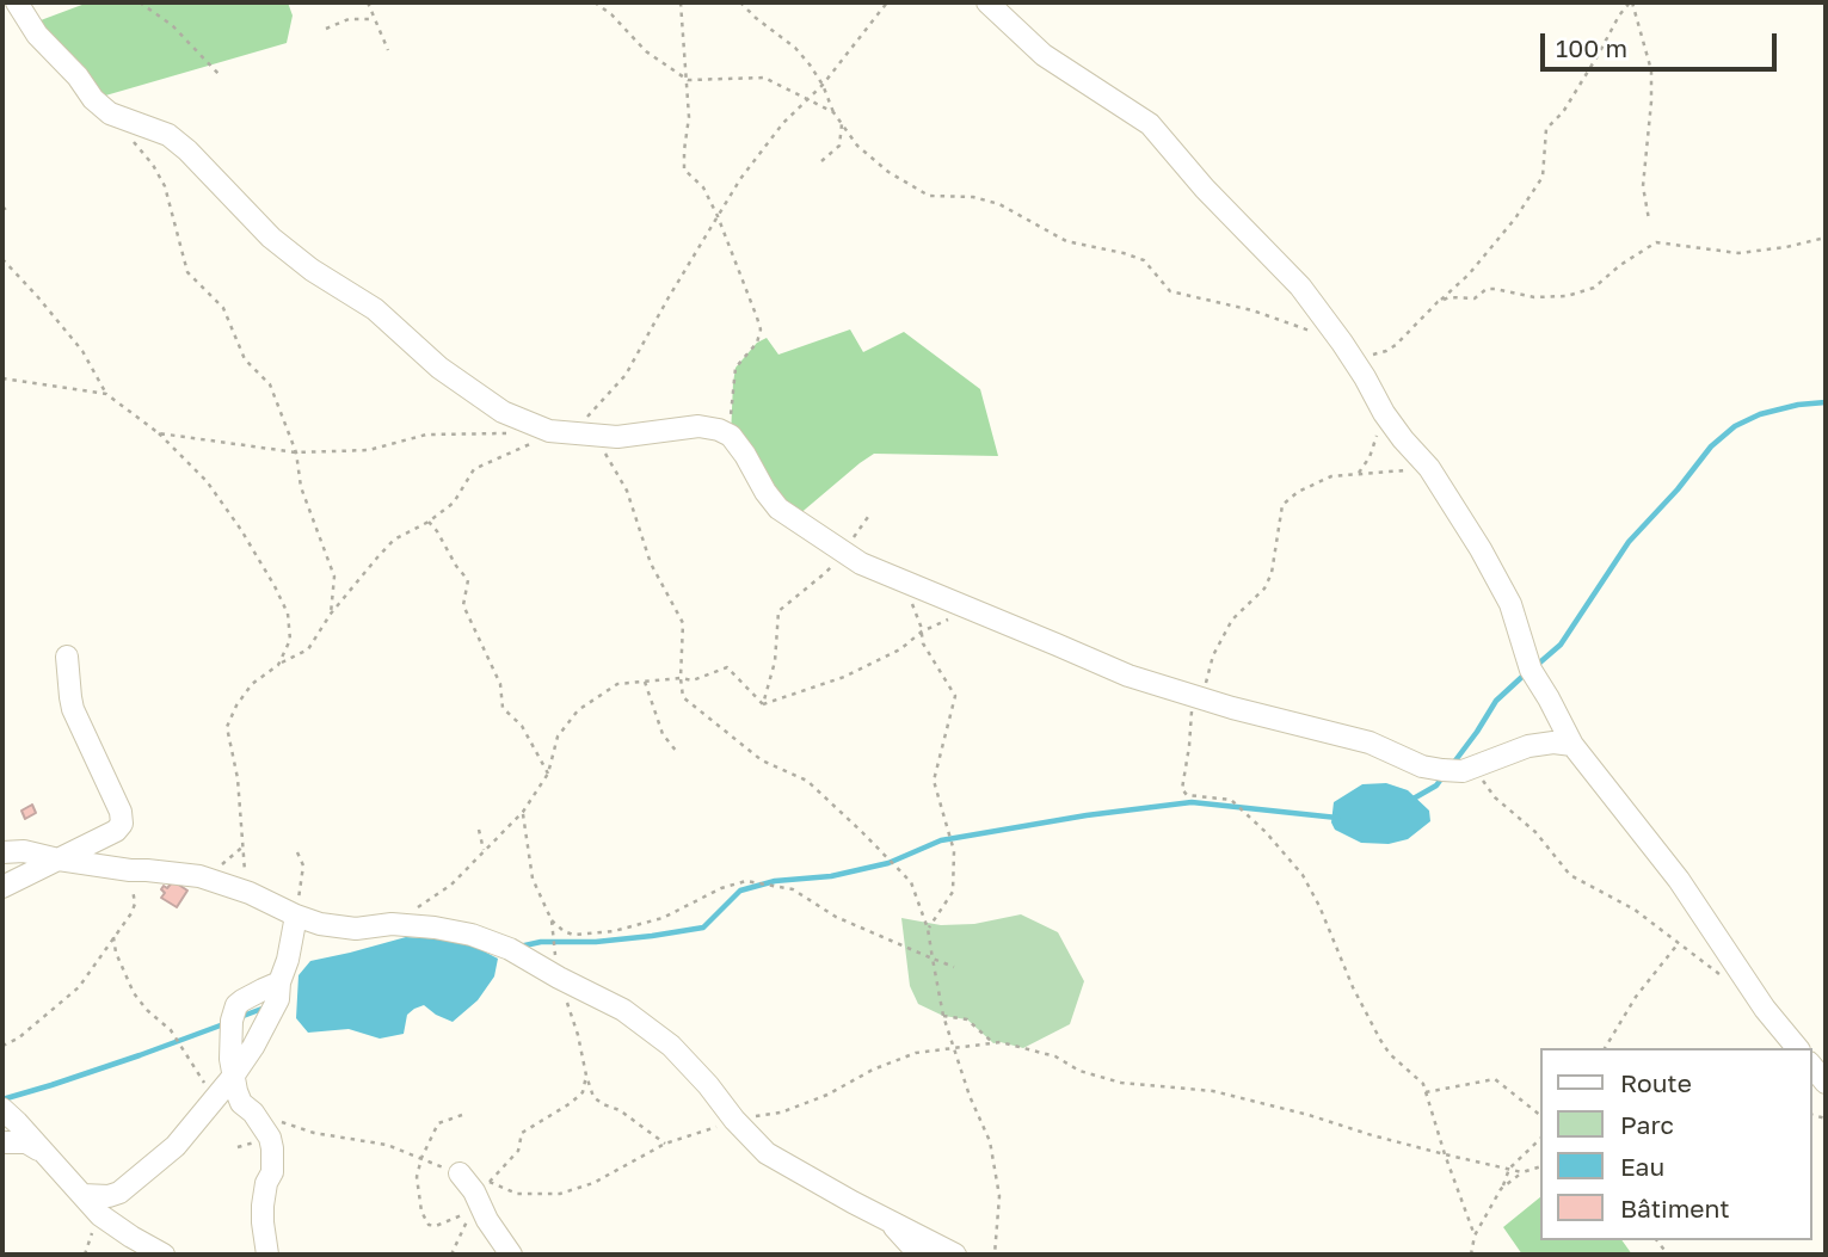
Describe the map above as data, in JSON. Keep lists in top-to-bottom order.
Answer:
{
  "legend": [
    "Route",
    "Parc",
    "Eau",
    "Bâtiment"
  ],
  "scale_bar": "100 m"
}
